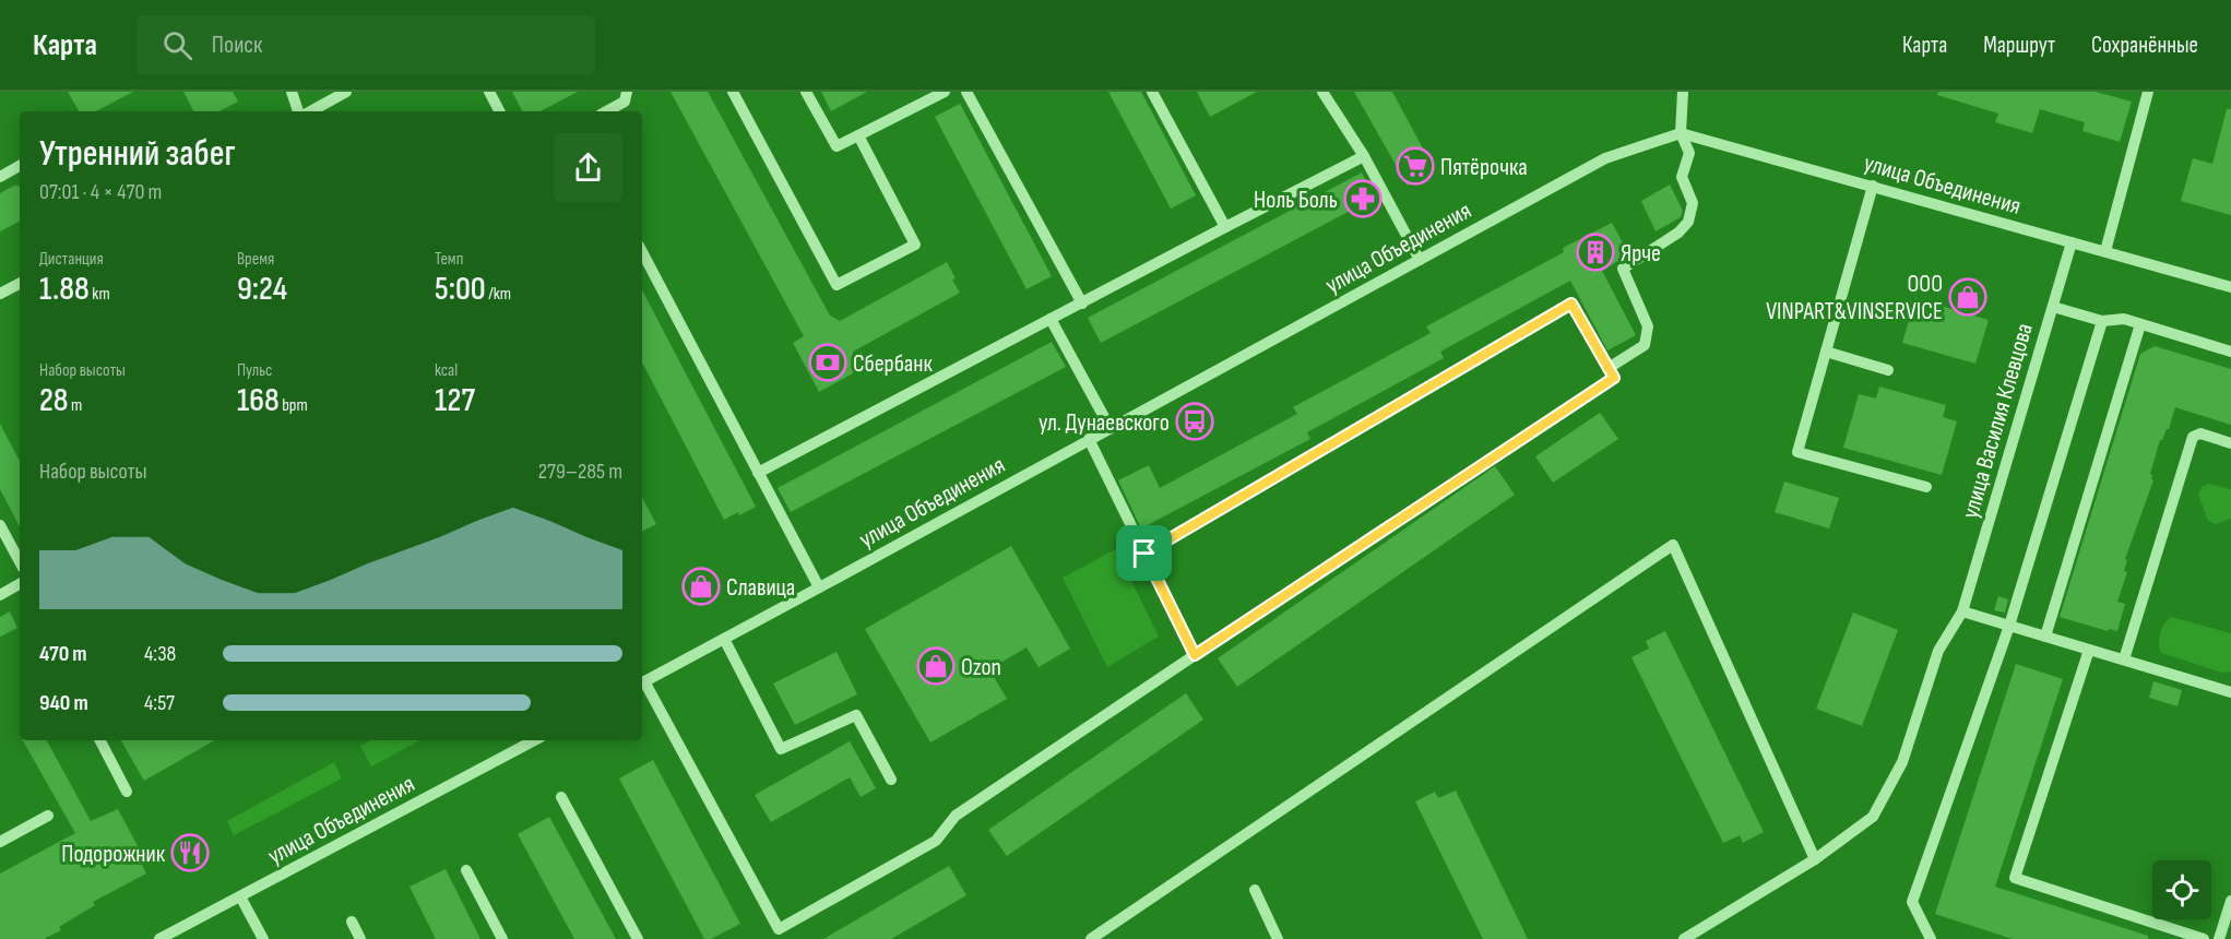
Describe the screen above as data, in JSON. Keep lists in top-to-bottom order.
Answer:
{
  "streets": {
    "street": ["улица Объединения", "улица Василия Клевцова"]
  },
  "crossings": [
    ["улица Объединения", "улица Василия Клевцова"]
  ],
  "places": {
    "supermarket": ["Пятёрочка"],
    "pharmacy": ["Ноль Боль"],
    "building": ["Ярче"],
    "shop": ["ООО VINPART&VINSERVICE", "Славица", "Ozon"],
    "bank": ["Сбербанк"],
    "bus stop": ["ул. Дунаевского"],
    "restaurant": ["Подорожник"]
  },
  "page": {
    "header": "Карта",
    "search": "Поиск",
    "nav": ["Карта", "Маршрут", "Сохранённые"],
    "heading": ["Утренний забег", "07:01 · 4 × 470 m"],
    "stats": [
      ["Дистанция", "1.88 km"],
      ["Время", "9:24"],
      ["Темп", "5:00 /km"],
      ["Набор высоты", "28 m"],
      ["Пульс", "168 bpm"],
      ["kcal", "127"]
    ],
    "chart": ["Набор высоты", "279–285 m"],
    "list": [
      {
        "name": "470 m",
        "note": "4:38"
      },
      {
        "name": "940 m",
        "note": "4:57"
      }
    ]
  }
}
